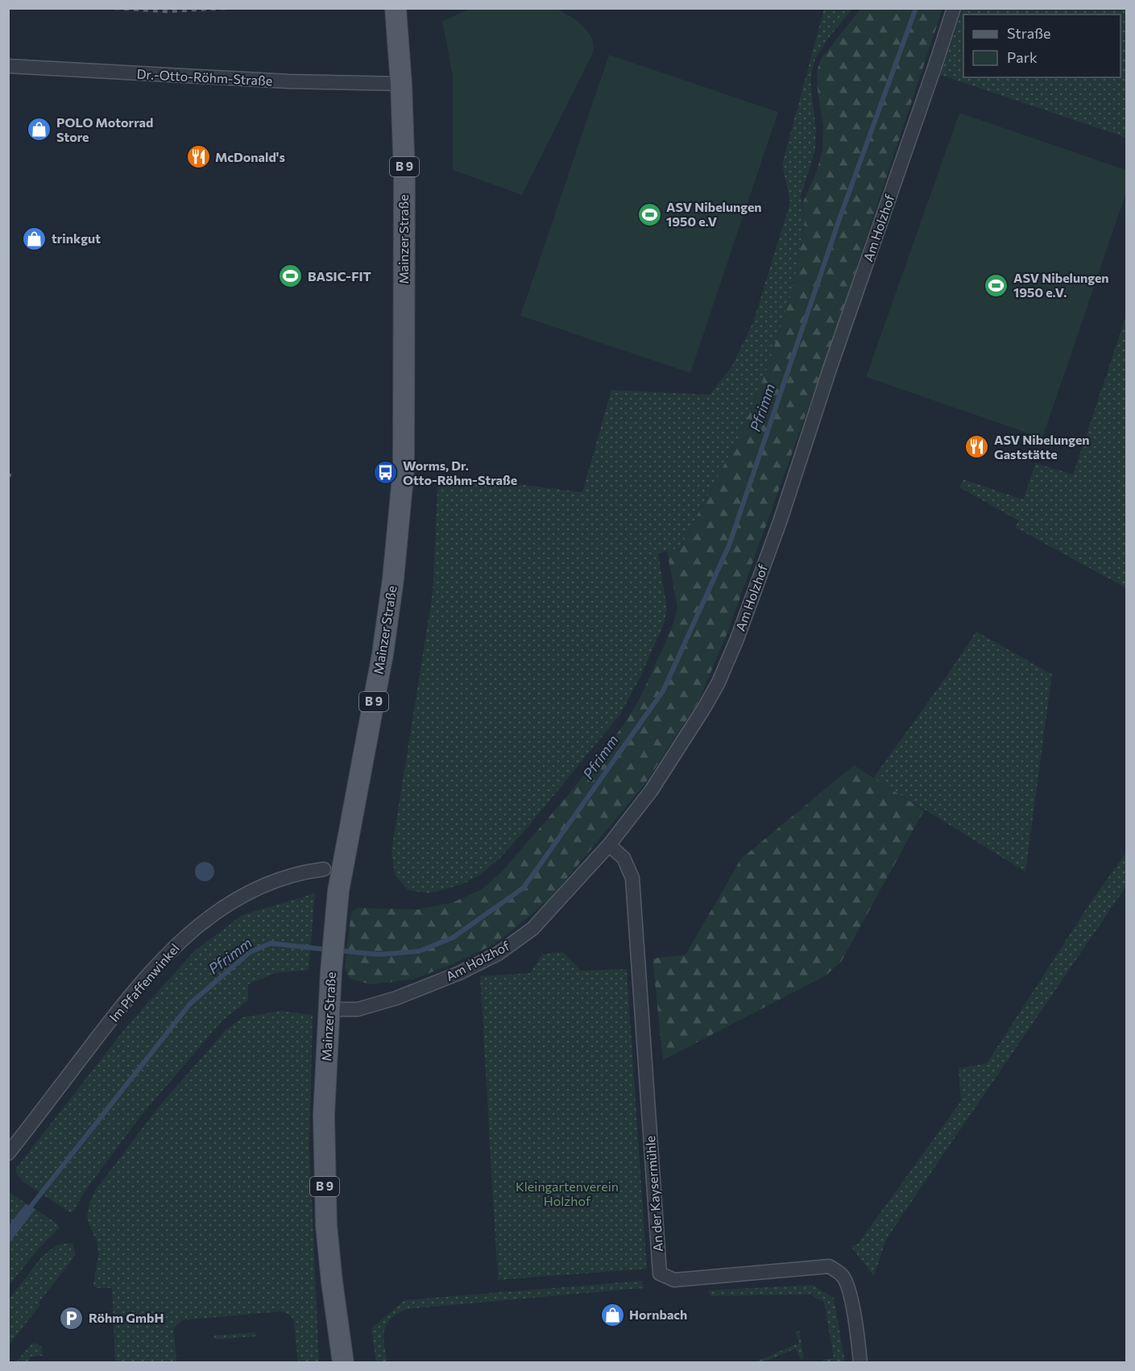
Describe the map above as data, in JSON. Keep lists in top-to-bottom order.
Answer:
{
  "streets": {
    "main road": ["B 9", "Mainzer Straße"],
    "street": [
      "Dr.-Otto-Röhm-Straße",
      "Am Holzhof",
      "Im Pfaffenwinkel",
      "An der Kaysermühle"
    ]
  },
  "crossings": [
    ["Dr.-Otto-Röhm-Straße", "Mainzer Straße"],
    ["Am Holzhof", "Mainzer Straße"],
    ["Am Holzhof", "An der Kaysermühle"],
    ["Mainzer Straße", "Im Pfaffenwinkel"]
  ],
  "water": ["Pfrimm"],
  "parks": ["Kleingartenverein Holzhof"],
  "places": {
    "shop": ["POLO Motorrad Store", "trinkgut", "Hornbach"],
    "restaurant": ["McDonald's", "ASV Nibelungen Gaststätte"],
    "sports": ["ASV Nibelungen 1950 e.V", "BASIC-FIT", "ASV Nibelungen 1950 e.V."],
    "bus stop": ["Worms, Dr. Otto-Röhm-Straße"],
    "parking": ["Röhm GmbH"]
  },
  "legend": ["Straße", "Park"]
}
